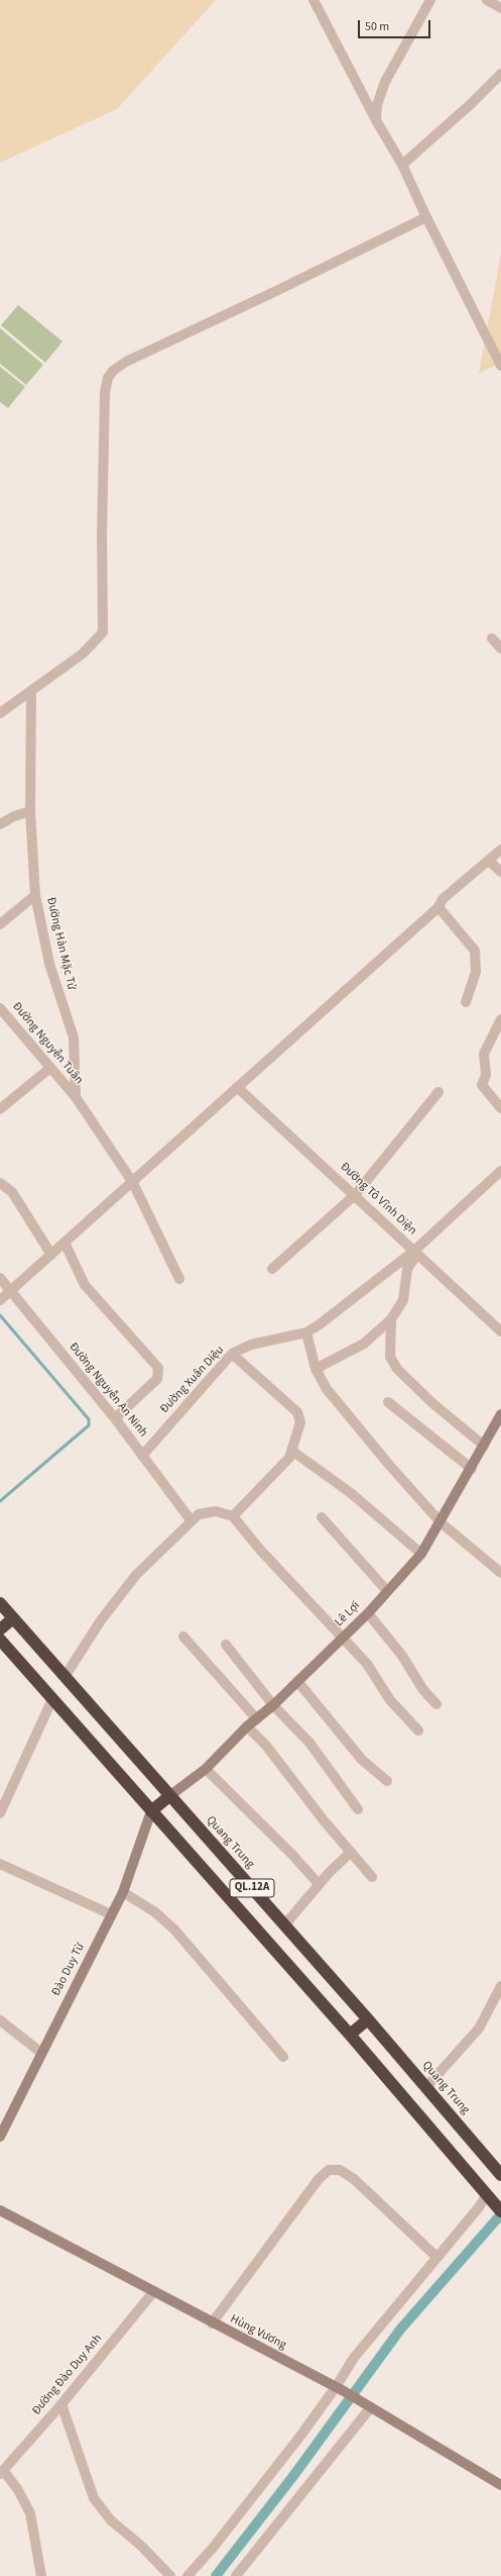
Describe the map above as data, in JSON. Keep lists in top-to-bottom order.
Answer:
{
  "streets": {
    "highway": ["Quang Trung", "QL.12A"],
    "street": [
      "Đường Hàn Mặc Tử",
      "Đường Nguyễn Tuân",
      "Đường Tô Vĩnh Diện",
      "Đường Xuân Diệu",
      "Đường Nguyễn An Ninh",
      "Lê Lợi",
      "Đào Duy Từ",
      "Hùng Vương",
      "Đường Đào Duy Anh"
    ]
  },
  "crossings": [
    ["Đường Hàn Mặc Tử", "Đường Nguyễn Tuân"],
    ["Đường Tô Vĩnh Diện", "Đường Xuân Diệu"],
    ["Đường Xuân Diệu", "Đường Nguyễn An Ninh"],
    ["Lê Lợi", "Quang Trung"],
    ["QL.12A", "Đào Duy Từ"],
    ["Hùng Vương", "Đường Đào Duy Anh"]
  ],
  "scale_bar": "50 m"
}
